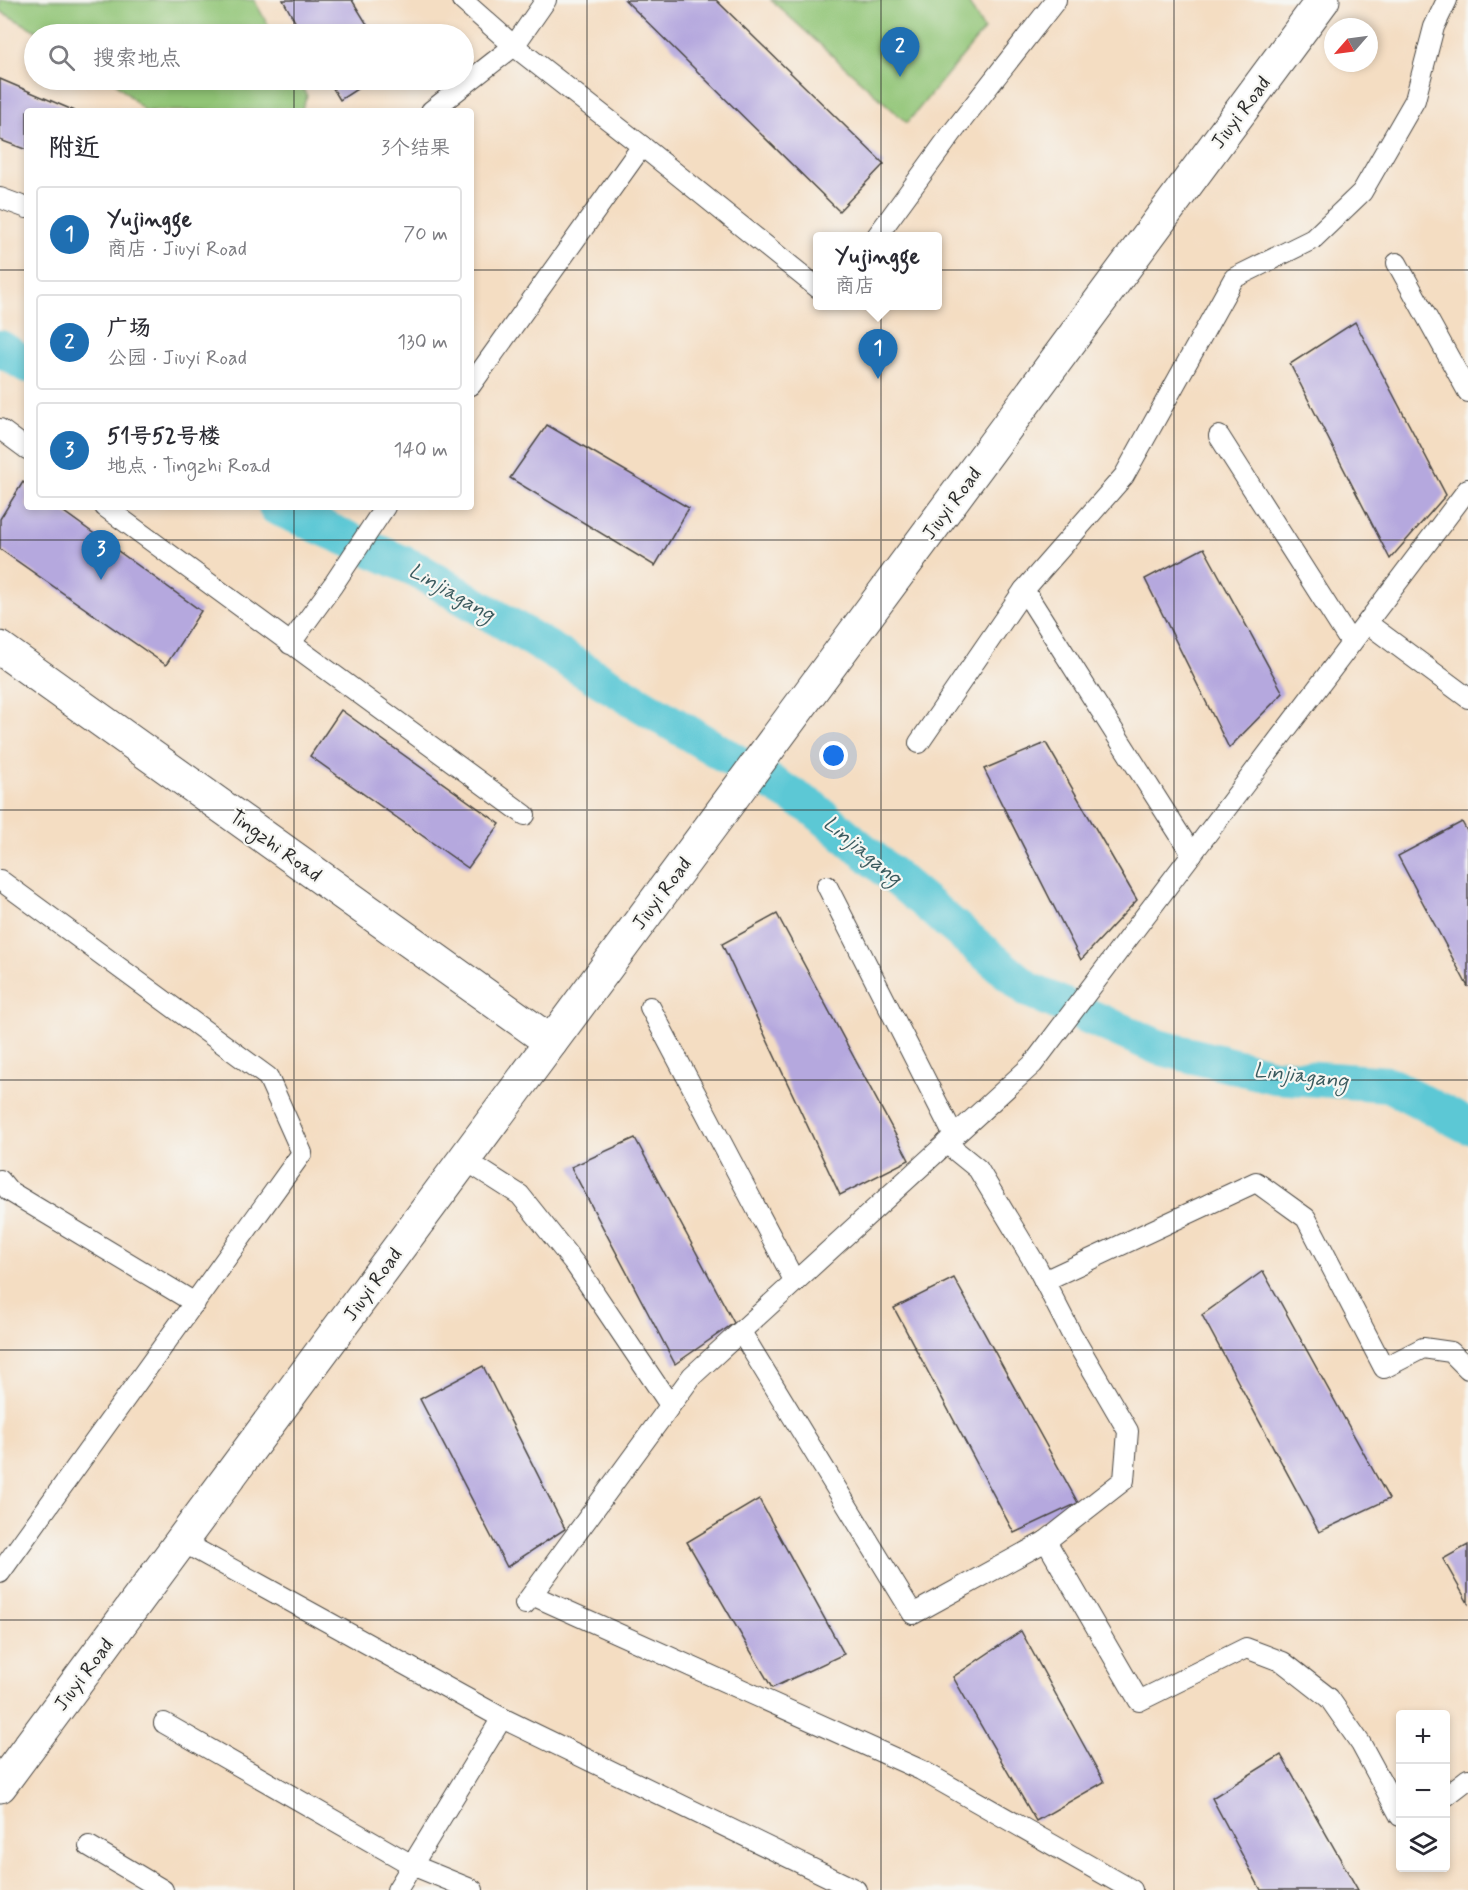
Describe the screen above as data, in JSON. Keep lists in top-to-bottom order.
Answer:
{
  "streets": {
    "street": ["Jiuyi Road", "Tingzhi Road"]
  },
  "crossings": [
    ["Jiuyi Road", "Tingzhi Road"]
  ],
  "water": ["Linjiagang"],
  "north": "bottom left",
  "page": {
    "search": "搜索地点",
    "pins": ["2", "1", "3"],
    "heading": ["附近", "3个结果"],
    "list": [
      {
        "mark": "1",
        "name": "Yujingge",
        "note": "商店 · Jiuyi Road",
        "value": "70 m"
      },
      {
        "mark": "2",
        "name": "广场",
        "note": "公园 · Jiuyi Road",
        "value": "130 m"
      },
      {
        "mark": "3",
        "name": "51号52号楼",
        "note": "地点 · Tingzhi Road",
        "value": "140 m"
      }
    ],
    "popup": ["Yujingge", "商店"],
    "map_buttons": ["+", "−"]
  }
}
